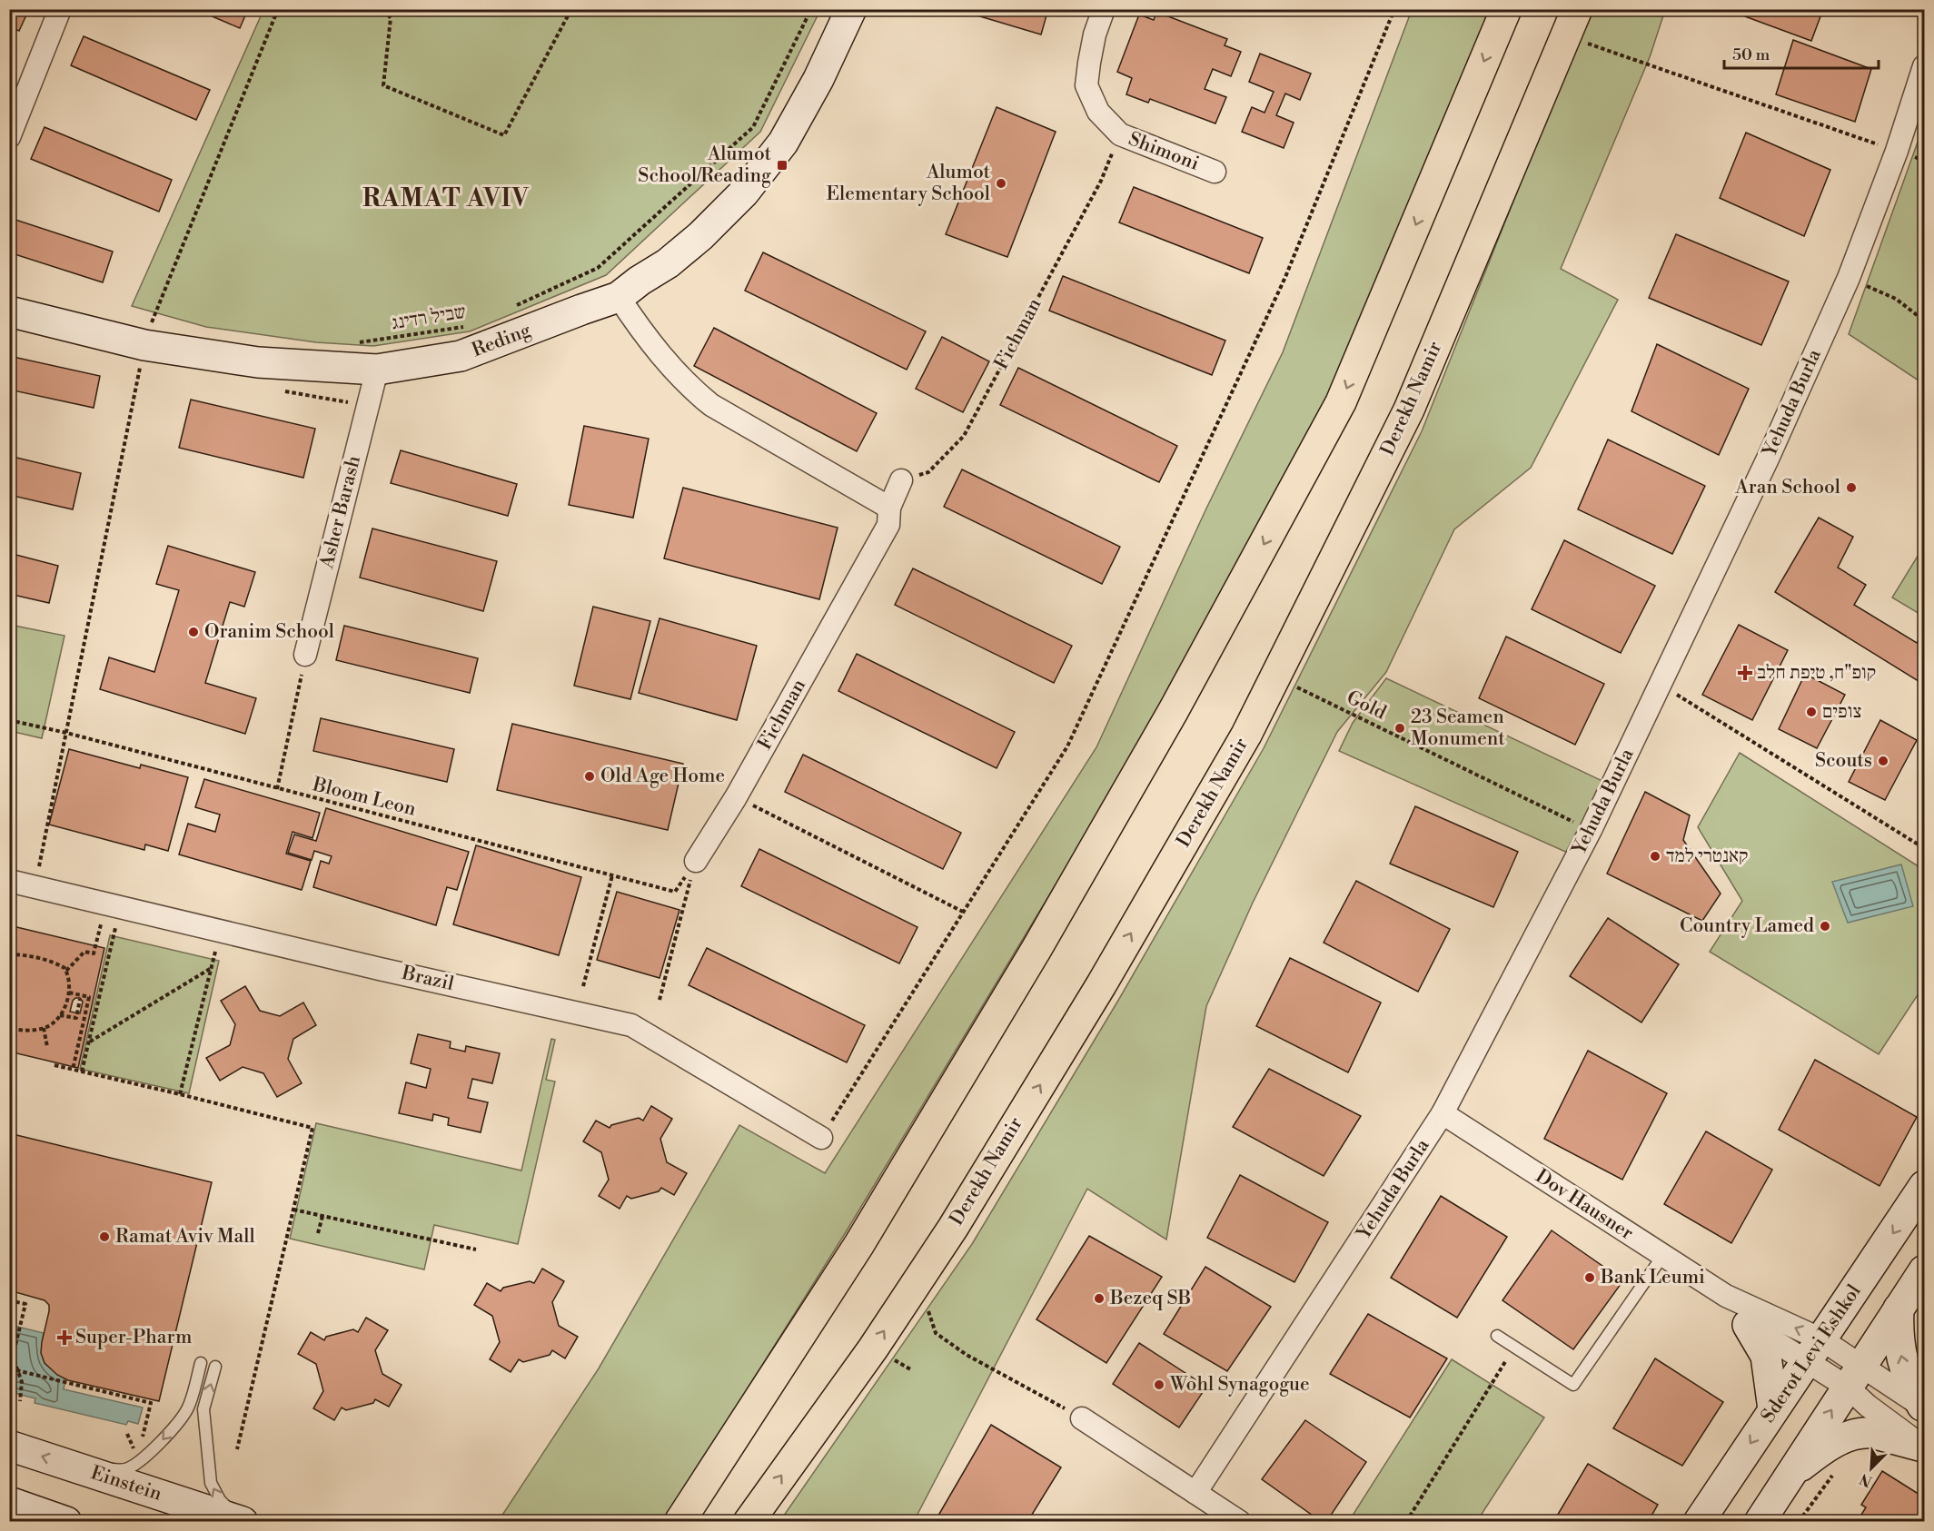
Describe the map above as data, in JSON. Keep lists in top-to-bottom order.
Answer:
{
  "streets": {
    "highway": ["Derekh Namir"],
    "street": [
      "Shimoni",
      "Fichman",
      "Reding",
      "Yehuda Burla",
      "Asher Barash",
      "Brazil",
      "Dov Hausner",
      "Sderot Levi Eshkol",
      "Einstein"
    ],
    "path": ["שביל רדינג", "Gold", "Bloom Leon"]
  },
  "crossings": [
    ["Shimoni", "Fichman"],
    ["שביל רדינג", "Reding"],
    ["שביל רדינג", "Asher Barash"],
    ["Fichman", "Bloom Leon"],
    ["Reding", "Asher Barash"],
    ["Derekh Namir", "Gold"],
    ["Yehuda Burla", "Gold"],
    ["Yehuda Burla", "Dov Hausner"],
    ["Dov Hausner", "Sderot Levi Eshkol"]
  ],
  "districts": ["RAMAT AVIV"],
  "places": {
    "transit": ["Alumot School/Reading"],
    "other": [
      "Alumot Elementary School",
      "Aran School",
      "Oranim School",
      "צופים",
      "23 Seamen Monument",
      "Scouts",
      "Old Age Home",
      "קאנטרי למד",
      "Country Lamed",
      "Ramat Aviv Mall",
      "Bank Leumi",
      "Bezeq SB",
      "Wohl Synagogue"
    ],
    "health": ["קופ\"ח, טיפת חלב", "Super-Pharm"]
  },
  "scale_bar": "50 m",
  "north": "bottom left"
}
